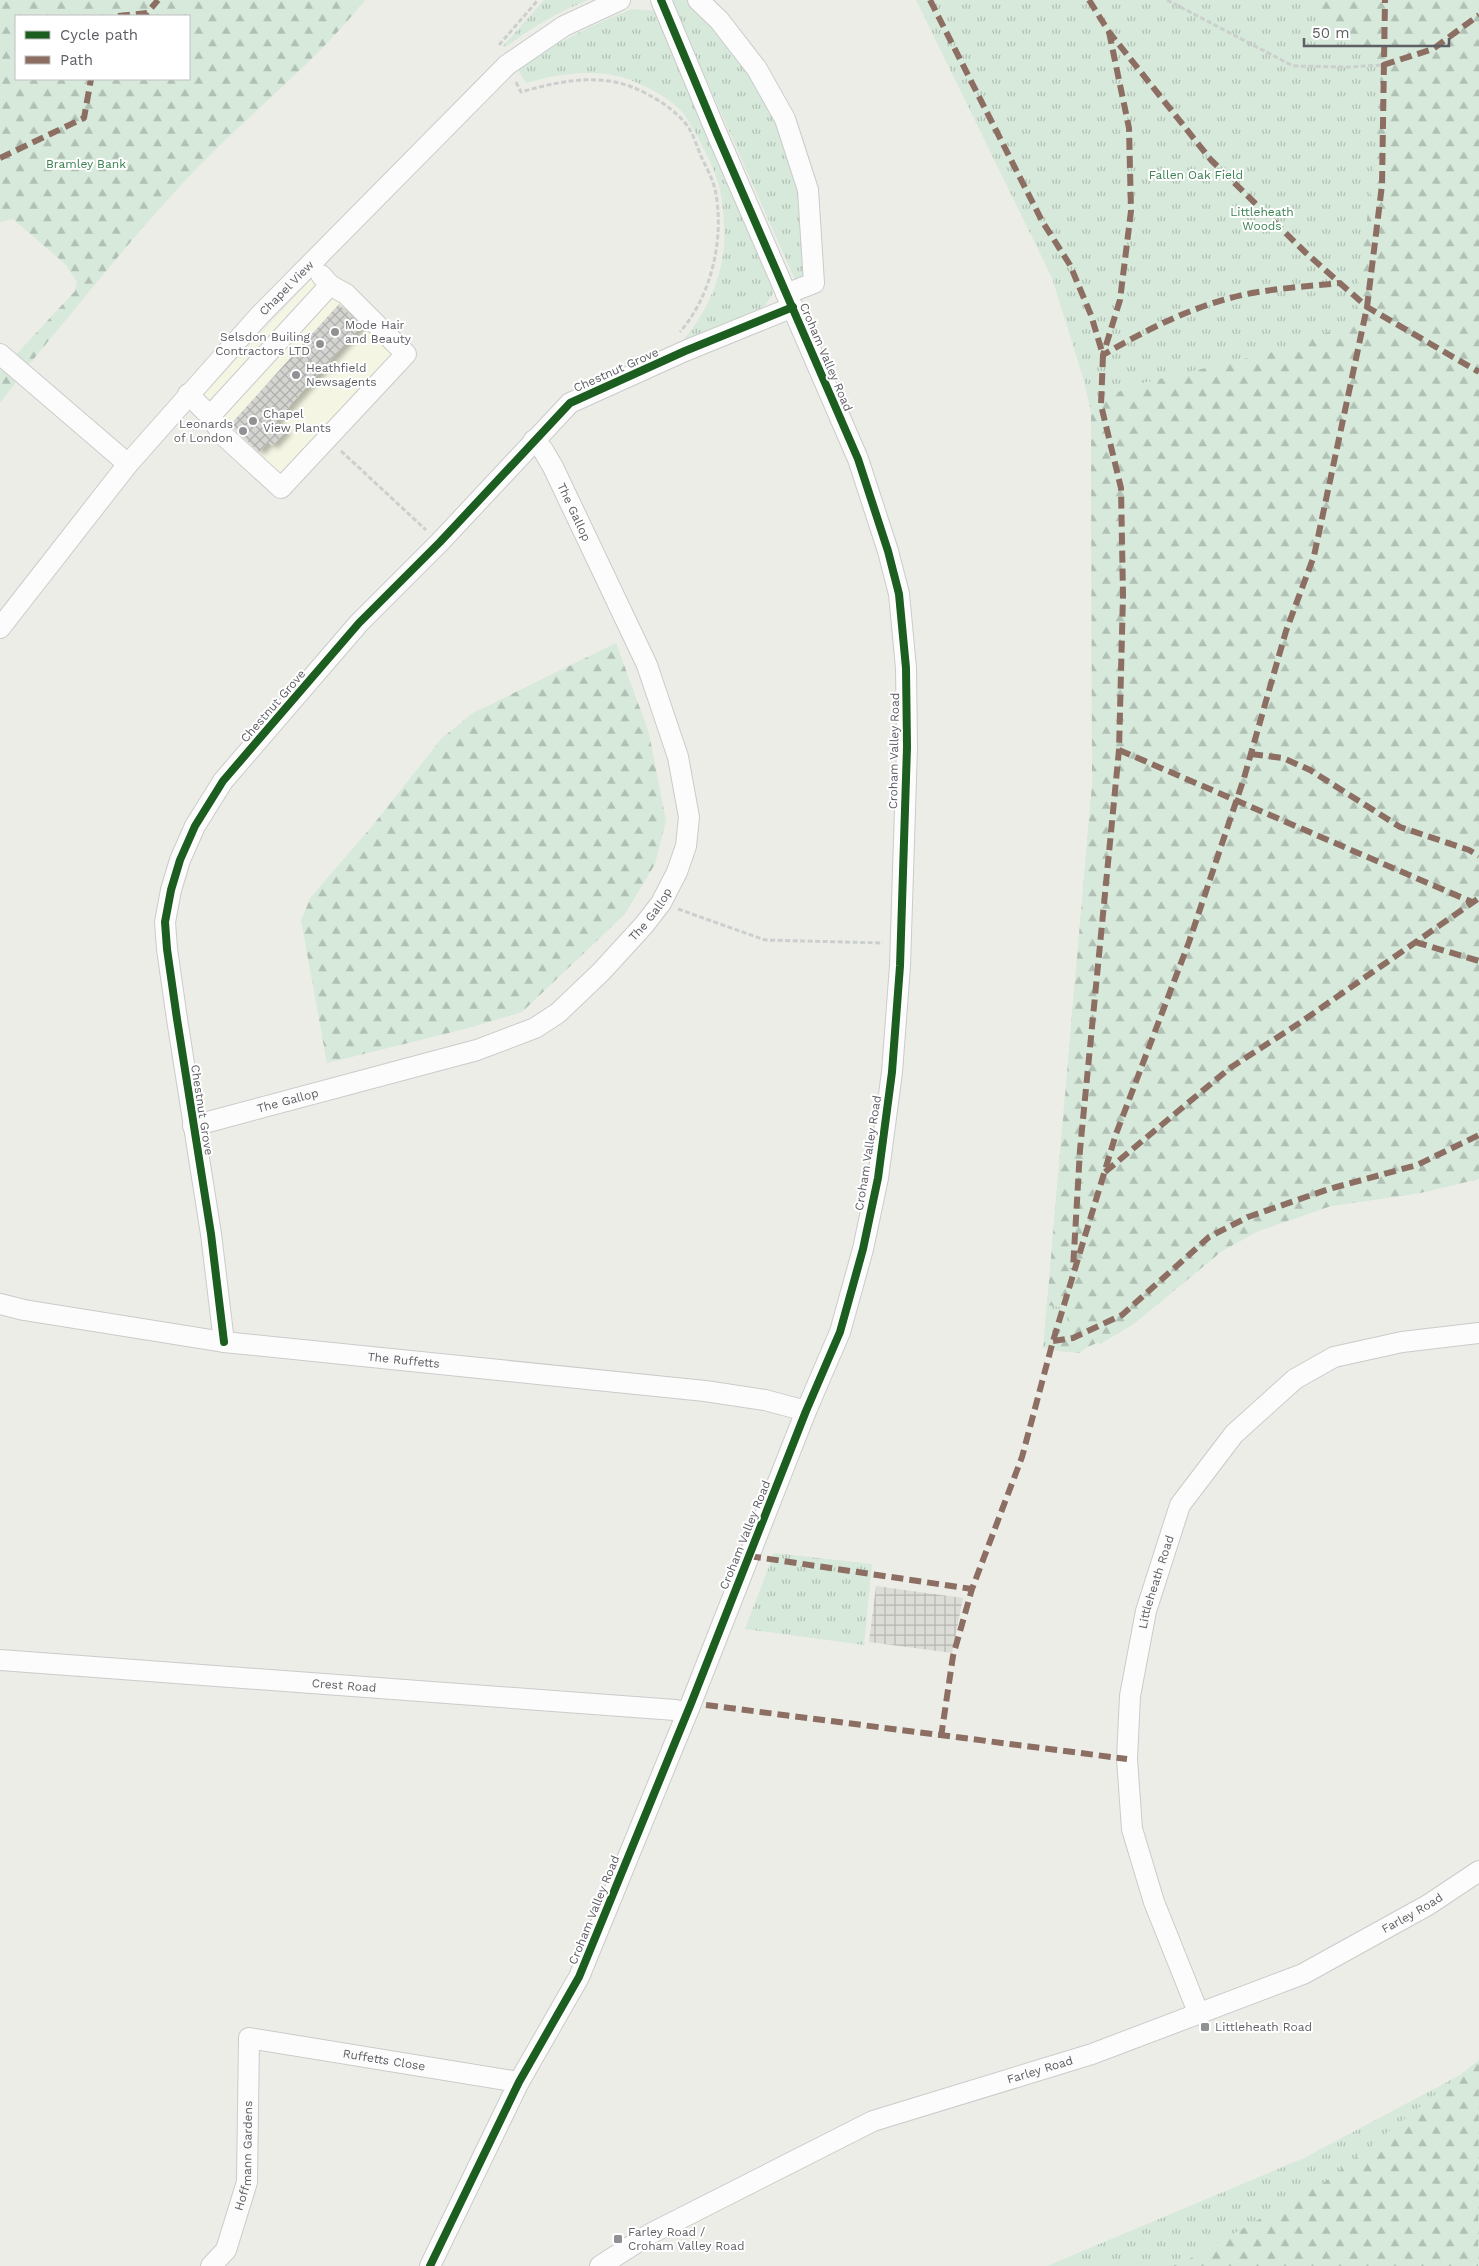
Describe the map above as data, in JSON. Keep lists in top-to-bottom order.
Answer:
{
  "streets": {
    "street": [
      "Chapel View",
      "Croham Valley Road",
      "Chestnut Grove",
      "The Gallop",
      "The Ruffetts",
      "Littleheath Road",
      "Crest Road",
      "Farley Road",
      "Ruffetts Close",
      "Hoffmann Gardens"
    ]
  },
  "crossings": [
    ["Croham Valley Road", "Chestnut Grove"],
    ["Croham Valley Road", "The Ruffetts"],
    ["Croham Valley Road", "Crest Road"],
    ["Croham Valley Road", "Ruffetts Close"],
    ["Chestnut Grove", "The Gallop"],
    ["Chestnut Grove", "The Ruffetts"],
    ["Littleheath Road", "Farley Road"],
    ["Ruffetts Close", "Hoffmann Gardens"]
  ],
  "parks": ["Bramley Bank", "Fallen Oak Field", "Littleheath Woods"],
  "places": {
    "other": [
      "Mode Hair and Beauty",
      "Selsdon Builing Contractors LTD",
      "Heathfield Newsagents",
      "Chapel View Plants",
      "Leonards of London"
    ],
    "transit": ["Littleheath Road", "Farley Road / Croham Valley Road"]
  },
  "legend": ["Cycle path", "Path"],
  "scale_bar": "50 m"
}
